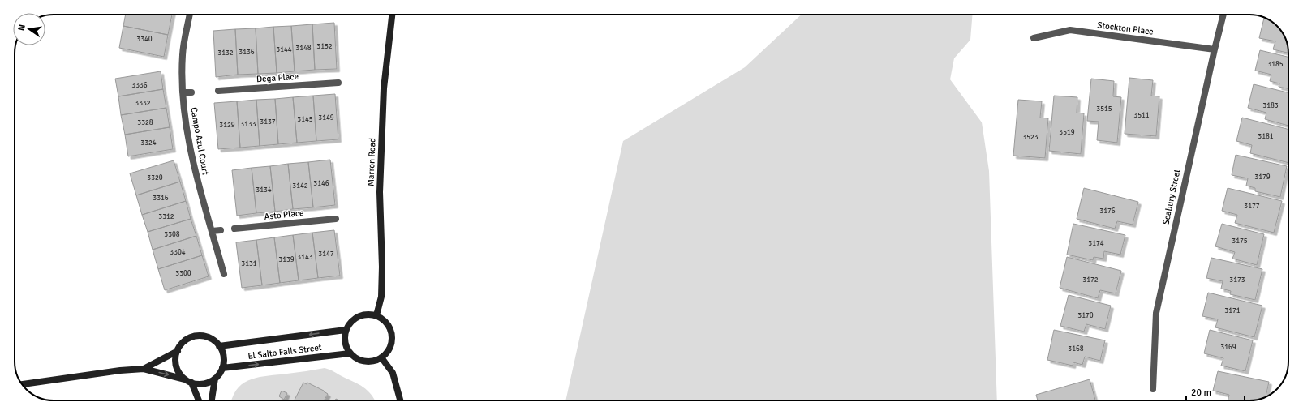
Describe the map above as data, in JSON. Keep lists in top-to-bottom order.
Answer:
{
  "streets": {
    "street": [
      "Stockton Place",
      "Dega Place",
      "Campo Azul Court",
      "Marron Road",
      "Seabury Street",
      "Asto Place",
      "El Salto Falls Street"
    ]
  },
  "crossings": [
    ["Stockton Place", "Seabury Street"],
    ["Marron Road", "El Salto Falls Street"]
  ],
  "house_numbers": [
    "3340",
    "3152",
    "3148",
    "3144",
    "3136",
    "3132",
    "3185",
    "3336",
    "3332",
    "3183",
    "3515",
    "3511",
    "3149",
    "3145",
    "3137",
    "3328",
    "3133",
    "3129",
    "3519",
    "3181",
    "3523",
    "3324",
    "3179",
    "3320",
    "3146",
    "3142",
    "3134",
    "3316",
    "3177",
    "3176",
    "3312",
    "3308",
    "3175",
    "3174",
    "3304",
    "3147",
    "3143",
    "3139",
    "3131",
    "3300",
    "3172",
    "3173",
    "3171",
    "3170",
    "3169",
    "3168"
  ],
  "scale_bar": "20 m",
  "north": "left"
}
